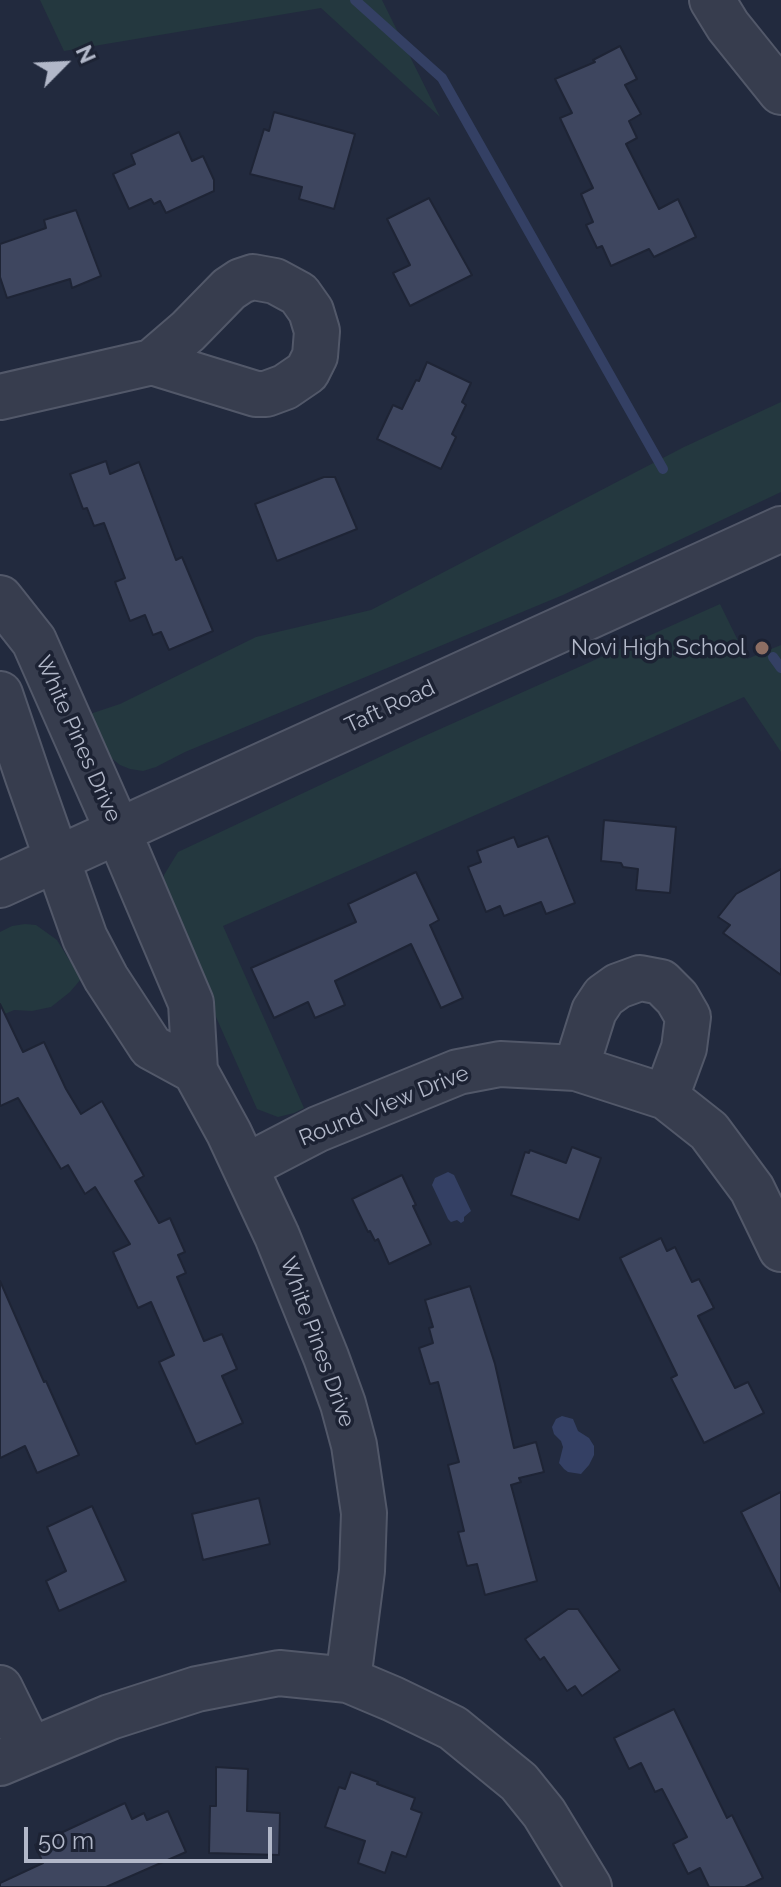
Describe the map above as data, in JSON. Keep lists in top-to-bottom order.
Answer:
{
  "streets": {
    "street": ["Taft Road", "White Pines Drive", "Round View Drive"]
  },
  "crossings": [
    ["Taft Road", "White Pines Drive"],
    ["White Pines Drive", "Round View Drive"]
  ],
  "places": ["Novi High School"],
  "scale_bar": "50 m",
  "north": "top right"
}
